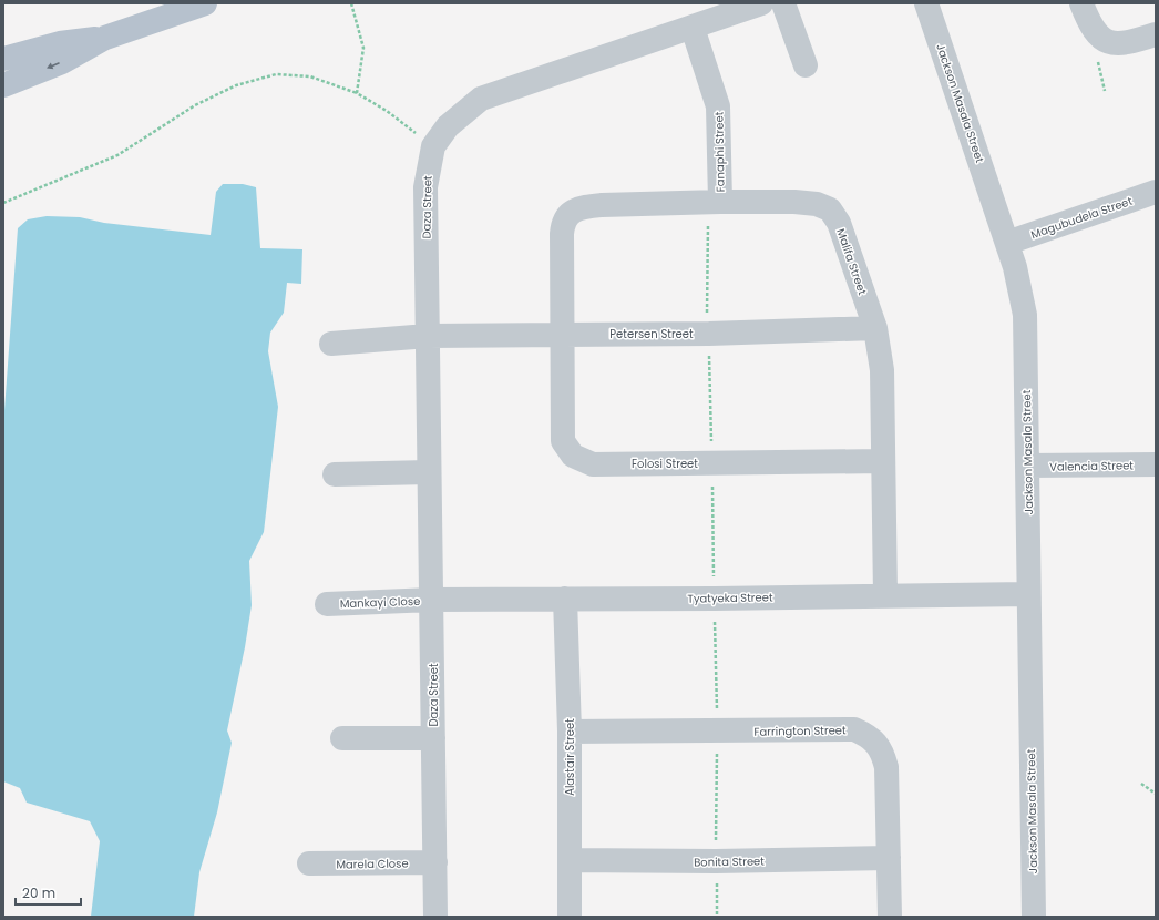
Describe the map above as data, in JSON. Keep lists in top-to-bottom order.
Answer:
{
  "streets": {
    "street": [
      "Jackson Masala Street",
      "Fanaphi Street",
      "Daza Street",
      "Magubudela Street",
      "Malifa Street",
      "Petersen Street",
      "Folosi Street",
      "Valencia Street",
      "Tyatyeka Street",
      "Mankayi Close",
      "Farrington Street",
      "Alastair Street",
      "Bonita Street",
      "Marela Close"
    ]
  },
  "crossings": [
    ["Jackson Masala Street", "Magubudela Street"],
    ["Jackson Masala Street", "Valencia Street"],
    ["Jackson Masala Street", "Tyatyeka Street"],
    ["Fanaphi Street", "Daza Street"],
    ["Fanaphi Street", "Malifa Street"],
    ["Daza Street", "Petersen Street"],
    ["Daza Street", "Tyatyeka Street"],
    ["Daza Street", "Mankayi Close"],
    ["Daza Street", "Marela Close"],
    ["Malifa Street", "Petersen Street"],
    ["Malifa Street", "Folosi Street"],
    ["Malifa Street", "Tyatyeka Street"],
    ["Petersen Street", "Folosi Street"],
    ["Tyatyeka Street", "Mankayi Close"],
    ["Tyatyeka Street", "Alastair Street"],
    ["Farrington Street", "Alastair Street"],
    ["Farrington Street", "Bonita Street"],
    ["Alastair Street", "Bonita Street"]
  ],
  "scale_bar": "20 m"
}
